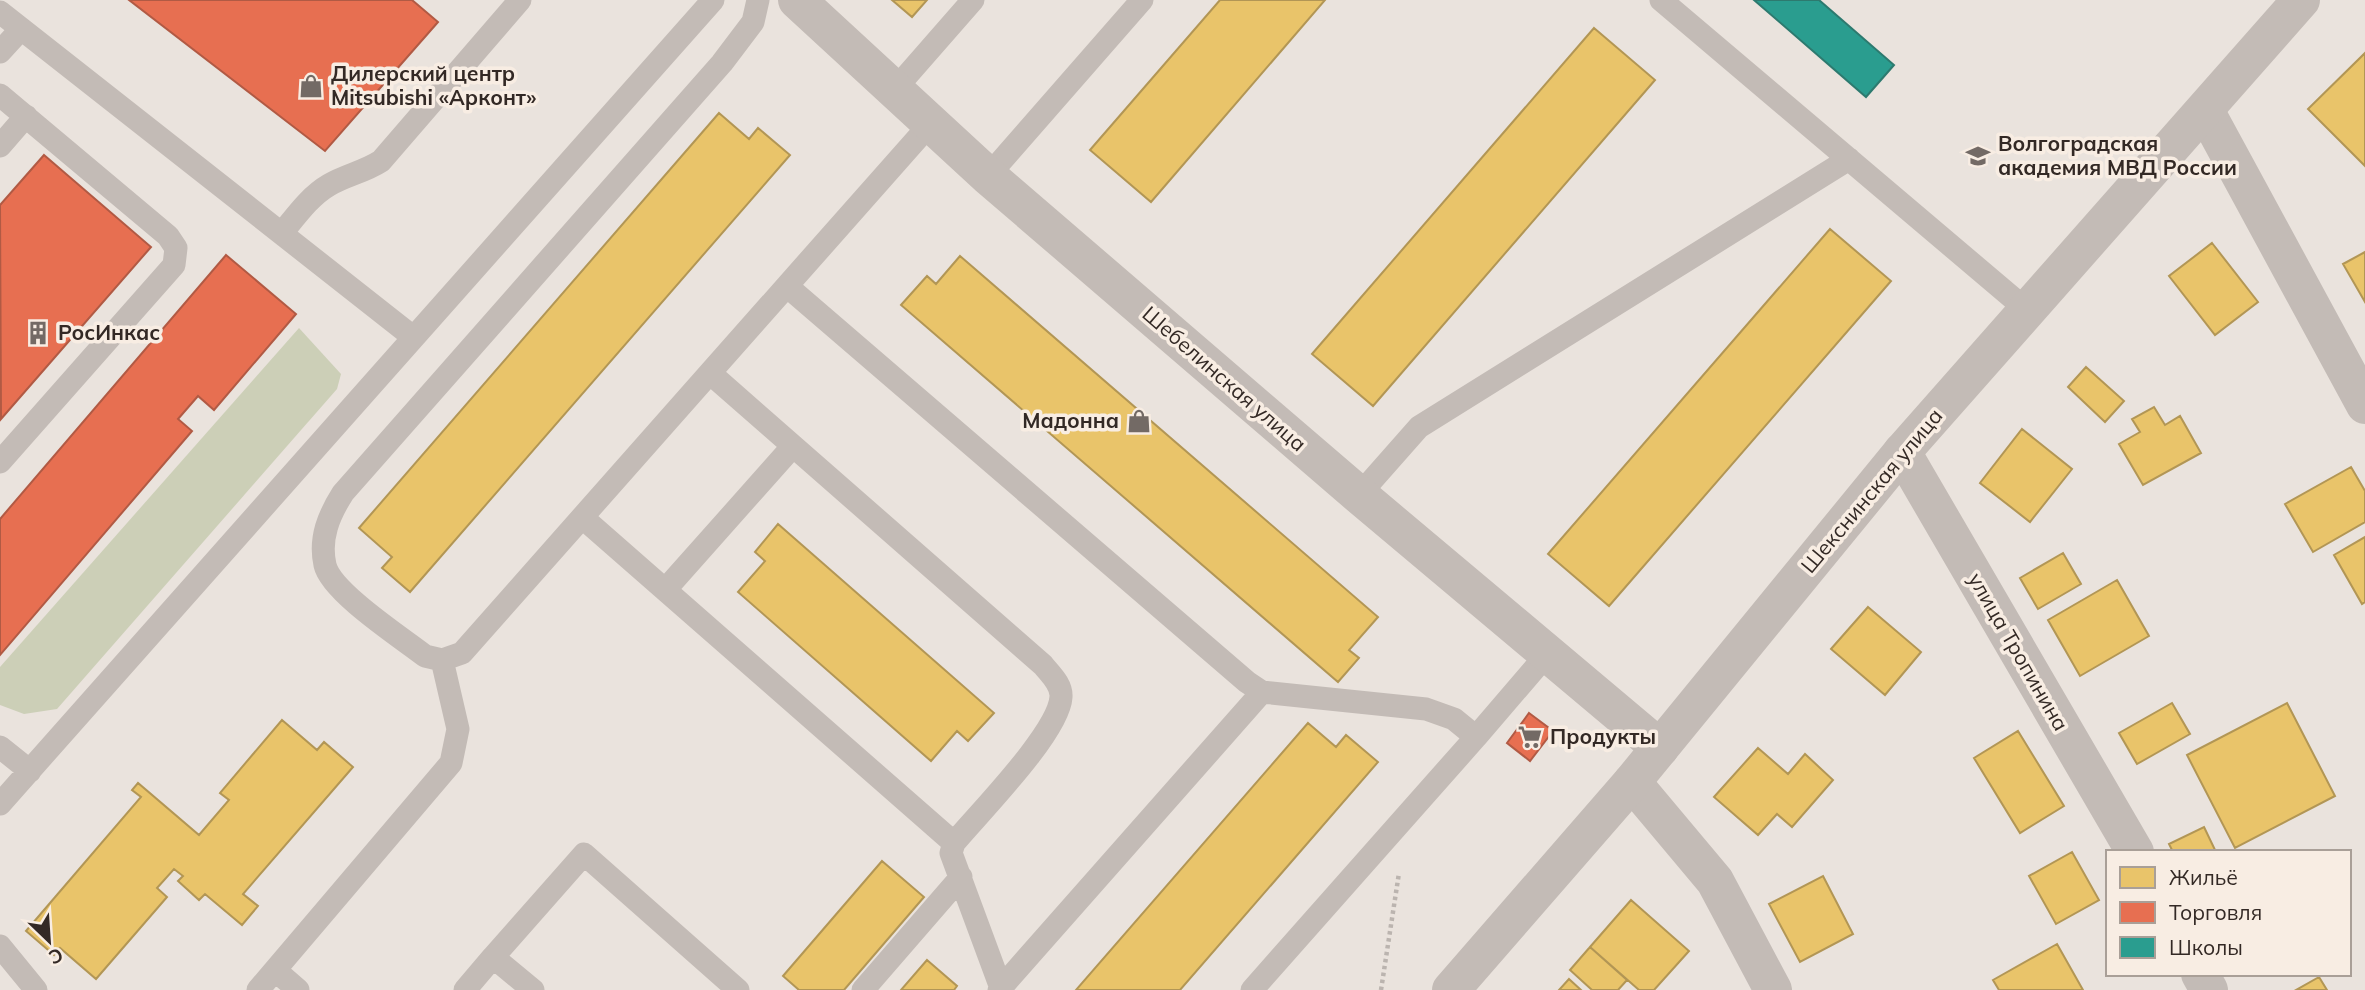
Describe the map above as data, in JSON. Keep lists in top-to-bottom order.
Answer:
{
  "streets": {
    "street": ["Шебелинская улица", "Шекснинская улица", "улица Тропинина"]
  },
  "crossings": [
    ["Шебелинская улица", "Шекснинская улица"],
    ["Шекснинская улица", "улица Тропинина"]
  ],
  "places": {
    "shop": ["Дилерский центр Mitsubishi «Арконт»", "Мадонна"],
    "school or university": ["Волгоградская академия МВД России"],
    "building": ["РосИнкас"],
    "supermarket": ["Продукты"]
  },
  "legend": ["Жильё", "Торговля", "Школы"],
  "north": "bottom right"
}
